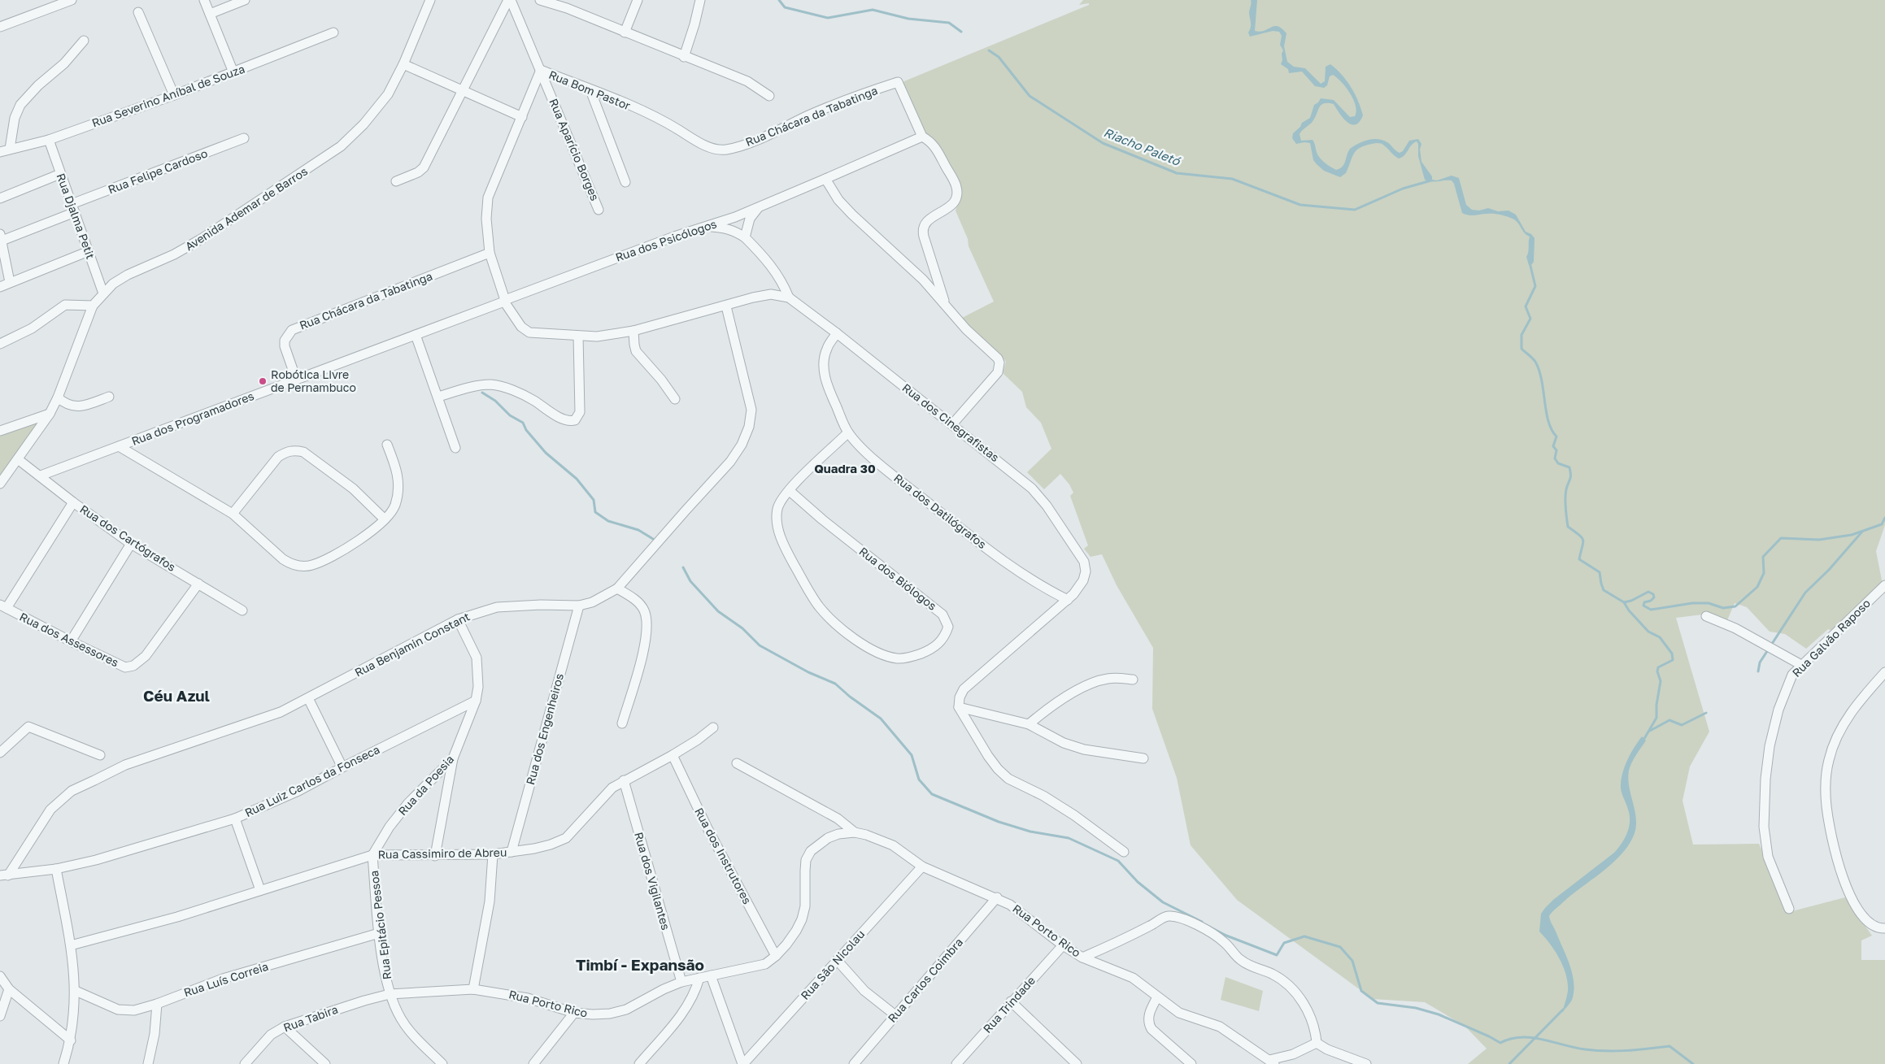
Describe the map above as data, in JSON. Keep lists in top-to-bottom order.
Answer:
{
  "streets": {
    "street": [
      "Rua Bom Pastor",
      "Rua Severino Aníbal de Souza",
      "Rua Chácara da Tabatinga",
      "Rua Aparício Borges",
      "Rua Felipe Cardoso",
      "Avenida Ademar de Barros",
      "Rua Djalma Petit",
      "Rua dos Psicólogos",
      "Rua dos Programadores",
      "Rua dos Cinegrafistas",
      "Rua dos Datilógrafos",
      "Rua dos Cartógrafos",
      "Rua dos Biólogos",
      "Rua Galvão Raposo",
      "Rua dos Assessores",
      "Rua Benjamin Constant",
      "Rua dos Engenheiros",
      "Rua Luiz Carlos da Fonseca",
      "Rua da Poesia",
      "Rua Cassimiro de Abreu",
      "Rua dos Instrutores",
      "Rua dos Vigilantes",
      "Rua Epitácio Pessoa",
      "Rua Porto Rico",
      "Rua São Nicolau",
      "Rua Luís Correia",
      "Rua Carlos Coimbra",
      "Rua Trindade",
      "Rua Tabira"
    ]
  },
  "crossings": [
    ["Rua Bom Pastor", "Rua Chácara da Tabatinga"],
    ["Rua Bom Pastor", "Rua Aparício Borges"],
    ["Rua Bom Pastor", "Rua dos Cinegrafistas"],
    ["Rua Severino Aníbal de Souza", "Rua Djalma Petit"],
    ["Rua Chácara da Tabatinga", "Rua dos Psicólogos"],
    ["Rua Chácara da Tabatinga", "Rua dos Programadores"],
    ["Rua Chácara da Tabatinga", "Rua dos Cinegrafistas"],
    ["Rua Felipe Cardoso", "Rua Djalma Petit"],
    ["Avenida Ademar de Barros", "Rua Djalma Petit"],
    ["Avenida Ademar de Barros", "Rua dos Cartógrafos"],
    ["Rua dos Psicólogos", "Rua dos Programadores"],
    ["Rua dos Psicólogos", "Rua dos Cinegrafistas"],
    ["Rua dos Programadores", "Rua dos Cinegrafistas"],
    ["Rua dos Programadores", "Rua dos Cartógrafos"],
    ["Rua dos Cinegrafistas", "Rua dos Datilógrafos"],
    ["Rua dos Cinegrafistas", "Rua Benjamin Constant"],
    ["Rua dos Datilógrafos", "Rua dos Biólogos"],
    ["Rua dos Cartógrafos", "Rua dos Assessores"],
    ["Rua Benjamin Constant", "Rua dos Engenheiros"],
    ["Rua Benjamin Constant", "Rua Luiz Carlos da Fonseca"],
    ["Rua Benjamin Constant", "Rua da Poesia"],
    ["Rua dos Engenheiros", "Rua Cassimiro de Abreu"],
    ["Rua Luiz Carlos da Fonseca", "Rua da Poesia"],
    ["Rua da Poesia", "Rua Cassimiro de Abreu"],
    ["Rua da Poesia", "Rua Epitácio Pessoa"],
    ["Rua Cassimiro de Abreu", "Rua dos Instrutores"],
    ["Rua Cassimiro de Abreu", "Rua dos Vigilantes"],
    ["Rua Cassimiro de Abreu", "Rua Epitácio Pessoa"],
    ["Rua dos Instrutores", "Rua Porto Rico"],
    ["Rua dos Vigilantes", "Rua Porto Rico"],
    ["Rua Epitácio Pessoa", "Rua Porto Rico"],
    ["Rua Epitácio Pessoa", "Rua Luís Correia"],
    ["Rua Epitácio Pessoa", "Rua Tabira"],
    ["Rua Porto Rico", "Rua São Nicolau"],
    ["Rua Porto Rico", "Rua Carlos Coimbra"],
    ["Rua Porto Rico", "Rua Trindade"],
    ["Rua Porto Rico", "Rua Tabira"]
  ],
  "districts": ["Quadra 30", "Céu Azul", "Timbí - Expansão"],
  "water": ["Riacho Paletó"],
  "places": ["Robótica Livre de Pernambuco"]
}
